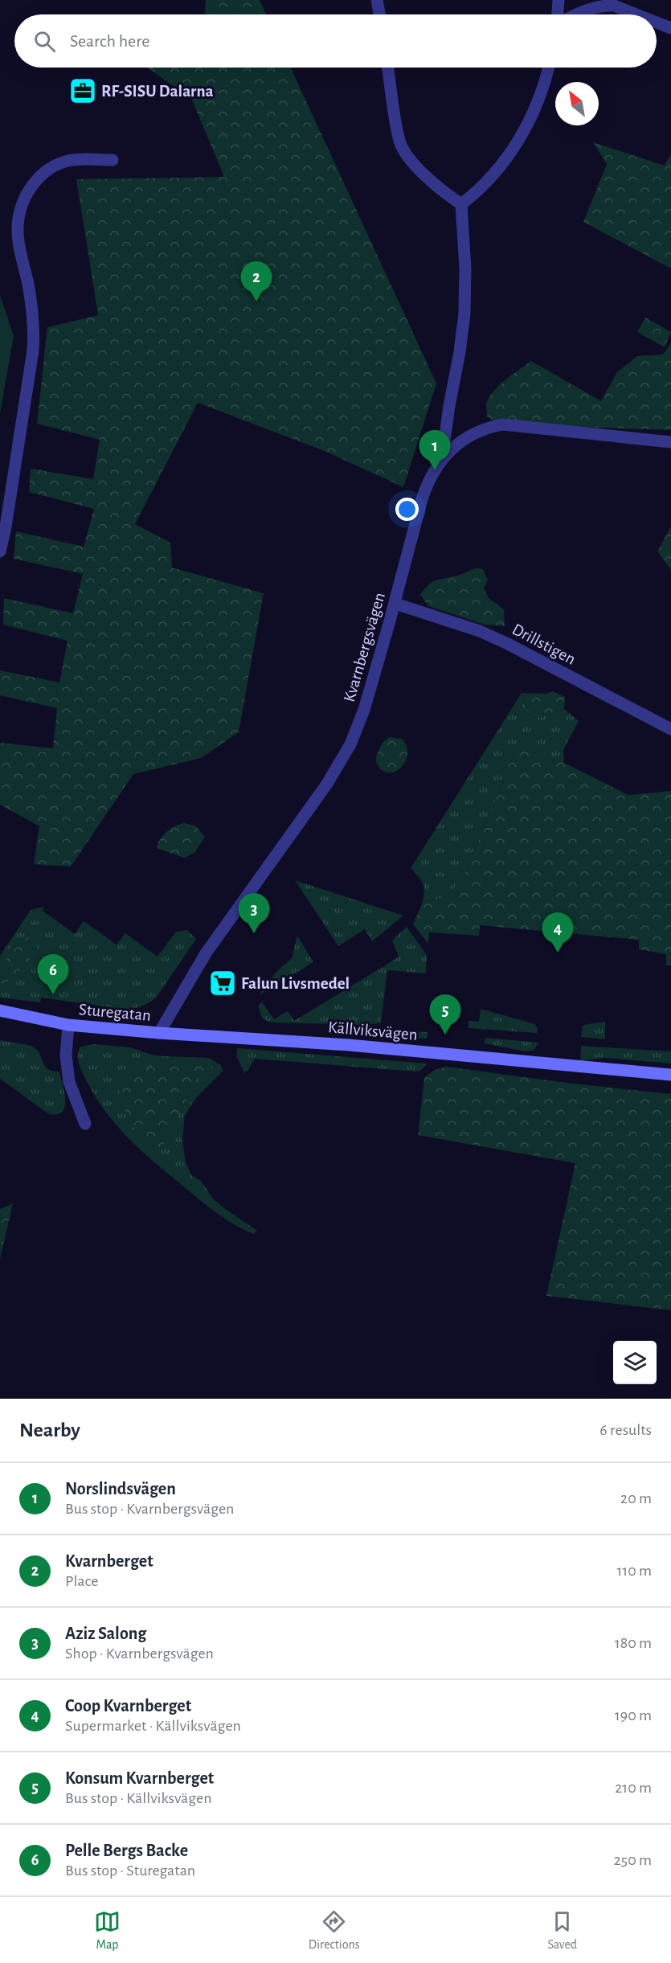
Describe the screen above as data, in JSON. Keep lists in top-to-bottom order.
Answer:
{
  "streets": {
    "street": [
      "Drillstigen",
      "Kvarnbergsvägen",
      "Sturegatan",
      "Källviksvägen"
    ]
  },
  "crossings": [
    ["Drillstigen", "Kvarnbergsvägen"],
    ["Kvarnbergsvägen", "Sturegatan"],
    ["Kvarnbergsvägen", "Källviksvägen"],
    ["Sturegatan", "Källviksvägen"]
  ],
  "places": {
    "office": ["RF-SISU Dalarna"],
    "supermarket": ["Falun Livsmedel"]
  },
  "north": "top left",
  "page": {
    "search": "Search here",
    "pins": [
      "2",
      "1",
      "3",
      "4",
      "6",
      "5"
    ],
    "heading": ["Nearby", "6 results"],
    "list": [
      {
        "mark": "1",
        "name": "Norslindsvägen",
        "note": "Bus stop · Kvarnbergsvägen",
        "value": "20 m"
      },
      {
        "mark": "2",
        "name": "Kvarnberget",
        "note": "Place",
        "value": "110 m"
      },
      {
        "mark": "3",
        "name": "Aziz Salong",
        "note": "Shop · Kvarnbergsvägen",
        "value": "180 m"
      },
      {
        "mark": "4",
        "name": "Coop Kvarnberget",
        "note": "Supermarket · Källviksvägen",
        "value": "190 m"
      },
      {
        "mark": "5",
        "name": "Konsum Kvarnberget",
        "note": "Bus stop · Källviksvägen",
        "value": "210 m"
      },
      {
        "mark": "6",
        "name": "Pelle Bergs Backe",
        "note": "Bus stop · Sturegatan",
        "value": "250 m"
      }
    ],
    "nav": ["Map", "Directions", "Saved"]
  }
}
